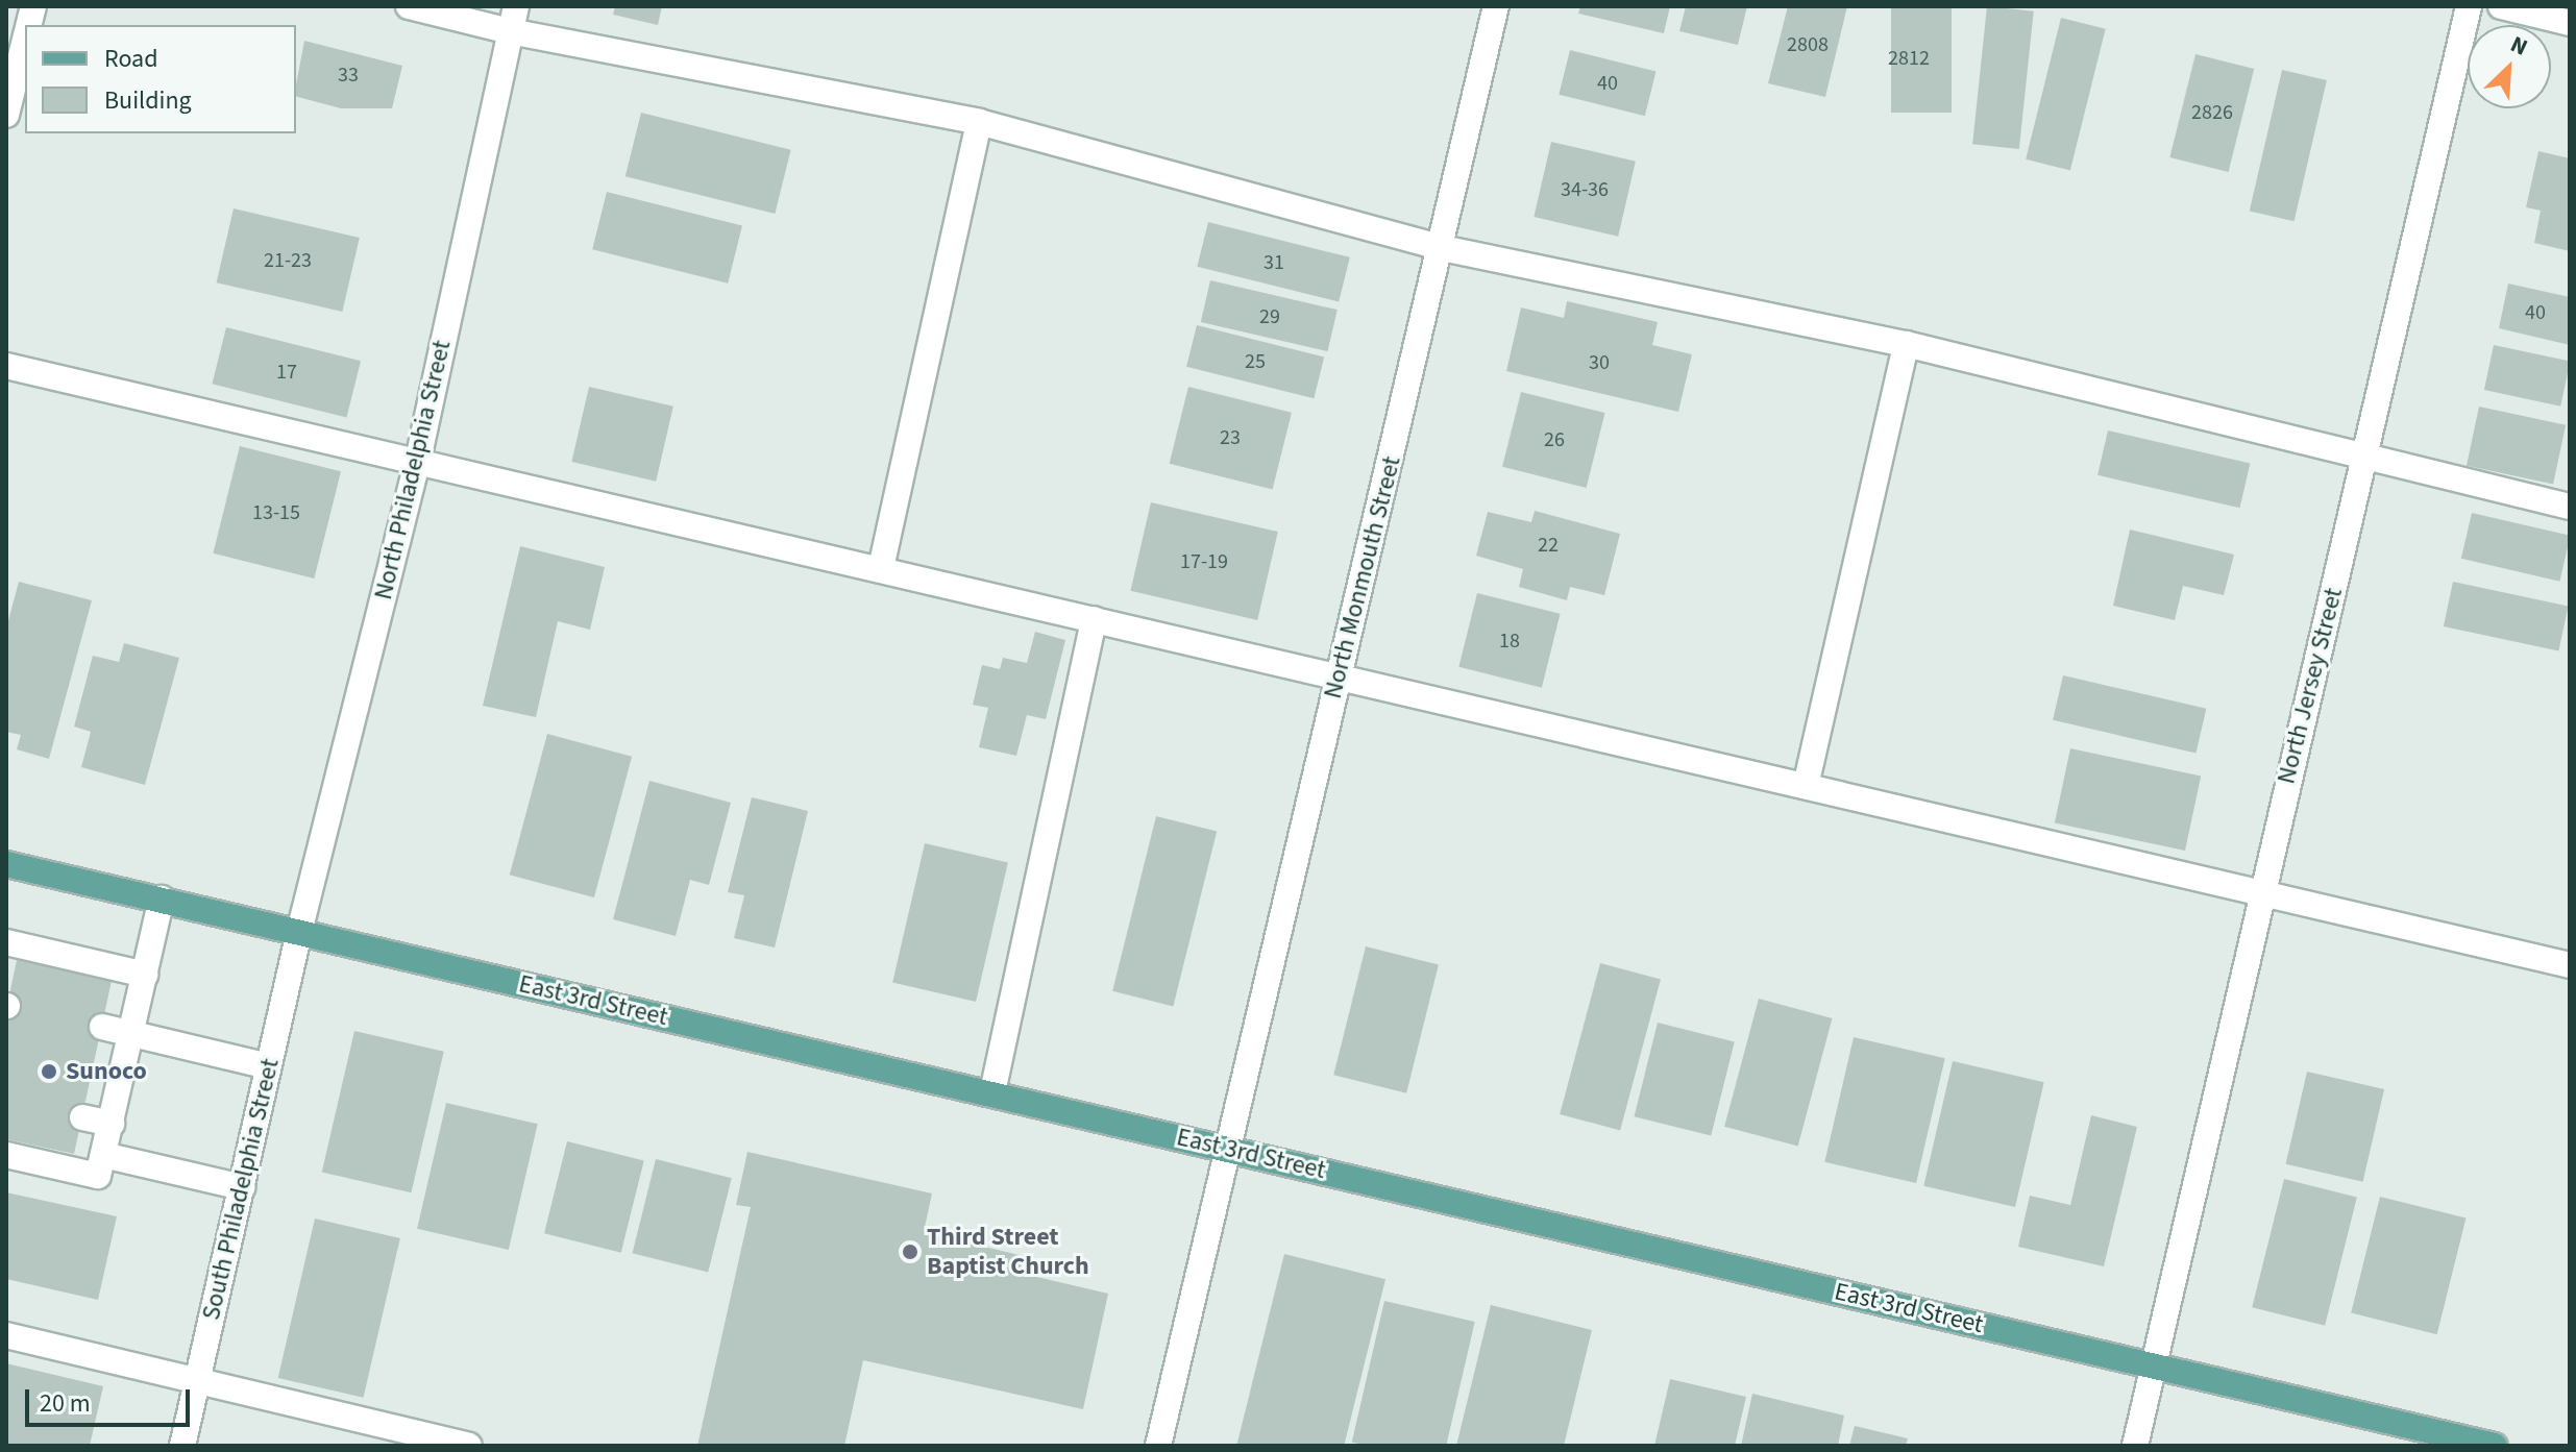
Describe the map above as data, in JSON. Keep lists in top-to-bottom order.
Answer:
{
  "streets": {
    "main road": ["East 3rd Street"],
    "street": [
      "North Philadelphia Street",
      "North Monmouth Street",
      "North Jersey Street",
      "South Philadelphia Street"
    ]
  },
  "crossings": [
    ["North Philadelphia Street", "East 3rd Street"],
    ["North Philadelphia Street", "South Philadelphia Street"],
    ["North Monmouth Street", "East 3rd Street"],
    ["North Jersey Street", "East 3rd Street"],
    ["East 3rd Street", "South Philadelphia Street"]
  ],
  "places": ["Sunoco", "Third Street Baptist Church"],
  "house_numbers": [
    "2808",
    "2812",
    "33",
    "40",
    "2826",
    "34-36",
    "21-23",
    "31",
    "40",
    "29",
    "25",
    "30",
    "17",
    "23",
    "26",
    "13-15",
    "22",
    "17-19",
    "18"
  ],
  "legend": ["Road", "Building"],
  "scale_bar": "20 m",
  "north": "top right"
}
